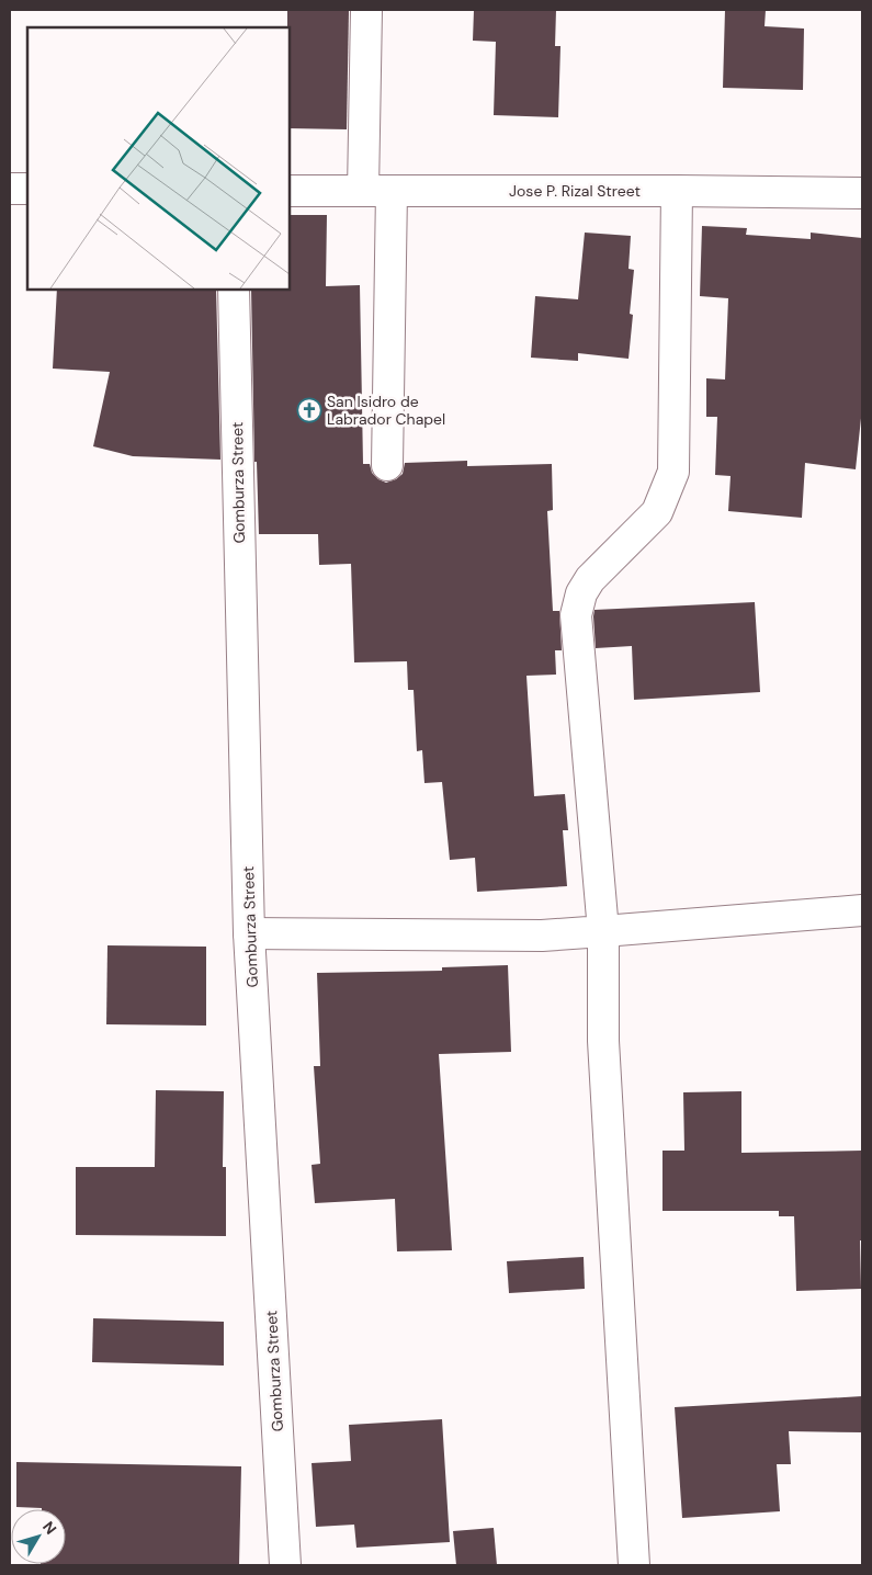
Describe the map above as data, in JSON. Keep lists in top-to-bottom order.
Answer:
{
  "streets": {
    "street": ["Jose P. Rizal Street", "Gomburza Street"]
  },
  "places": {
    "church": ["San Isidro de Labrador Chapel"]
  },
  "north": "top right"
}
